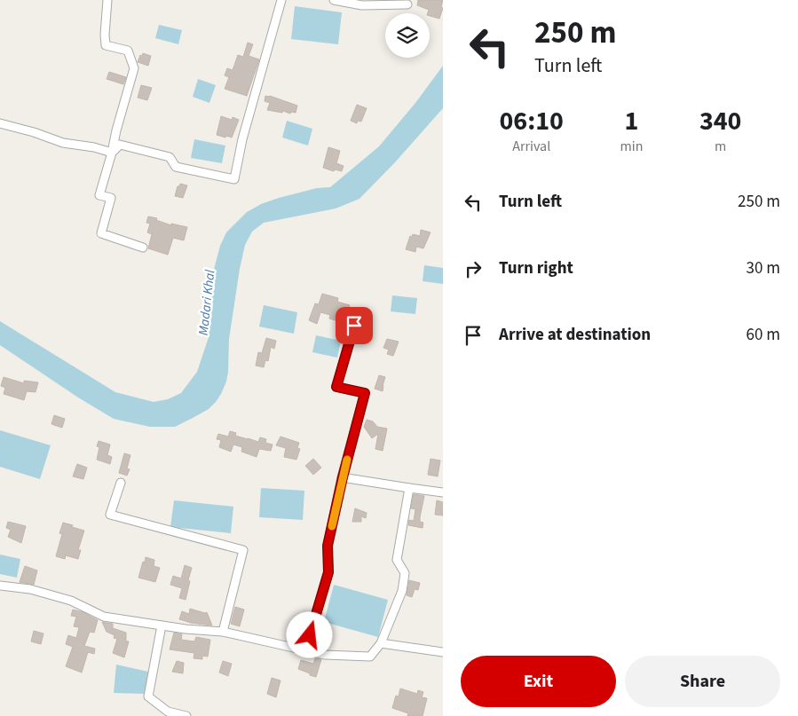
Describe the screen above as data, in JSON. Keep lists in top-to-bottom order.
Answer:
{
  "water": ["Madari Khal"],
  "page": {
    "turn": ["250 m", "Turn left"],
    "eta": [
      "06:10",
      "Arrival",
      "1",
      "min",
      "340",
      "m"
    ],
    "list": [
      {
        "name": "Turn left",
        "value": "250 m"
      },
      {
        "name": "Turn right",
        "value": "30 m"
      },
      {
        "name": "Arrive at destination",
        "value": "60 m"
      }
    ],
    "buttons": ["Exit", "Share"]
  }
}
